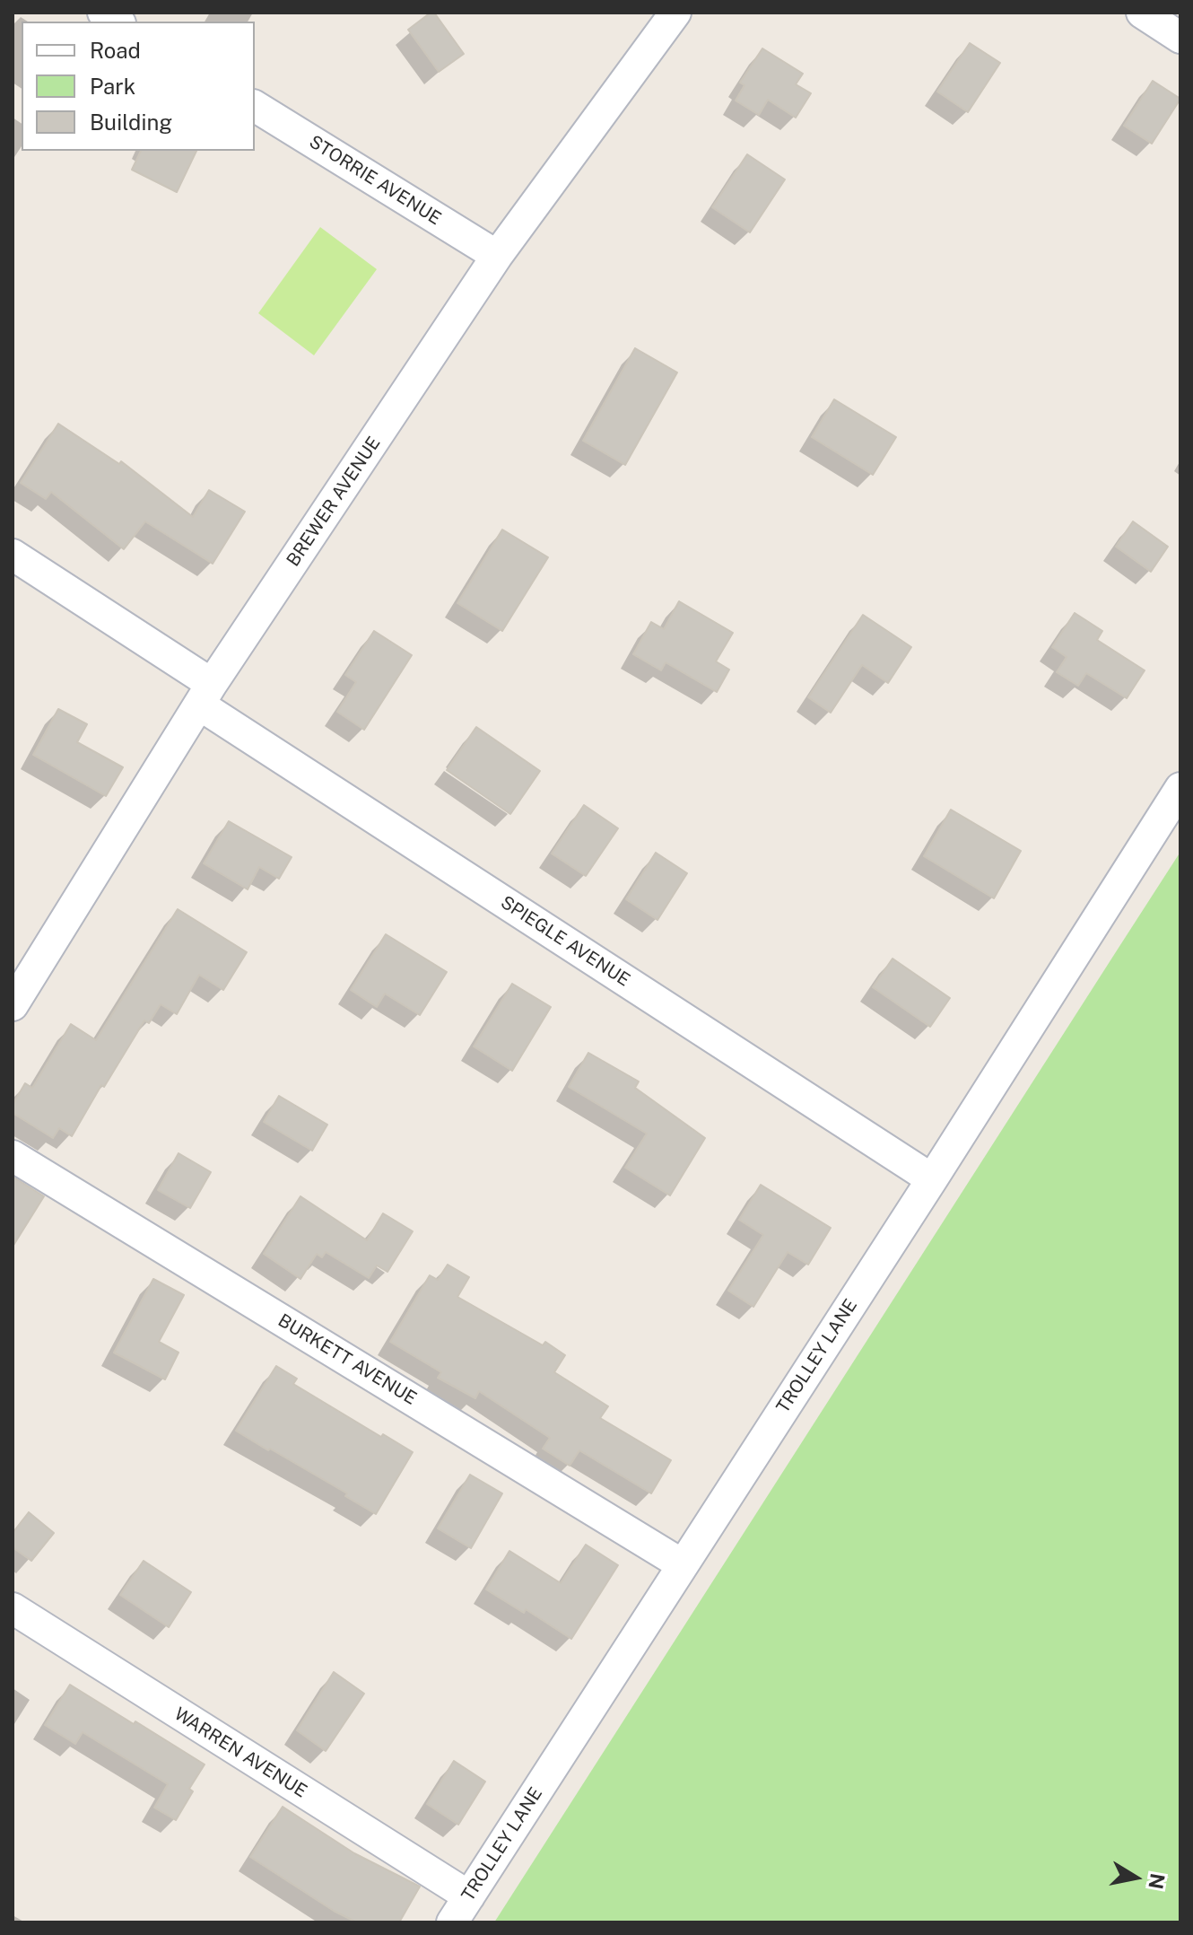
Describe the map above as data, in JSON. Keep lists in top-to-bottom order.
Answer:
{
  "streets": {
    "street": [
      "STORRIE AVENUE",
      "BREWER AVENUE",
      "SPIEGLE AVENUE",
      "TROLLEY LANE",
      "BURKETT AVENUE",
      "WARREN AVENUE"
    ]
  },
  "crossings": [
    ["STORRIE AVENUE", "BREWER AVENUE"],
    ["BREWER AVENUE", "SPIEGLE AVENUE"],
    ["SPIEGLE AVENUE", "TROLLEY LANE"],
    ["TROLLEY LANE", "BURKETT AVENUE"],
    ["TROLLEY LANE", "WARREN AVENUE"]
  ],
  "legend": ["Road", "Park", "Building"],
  "north": "right"
}
